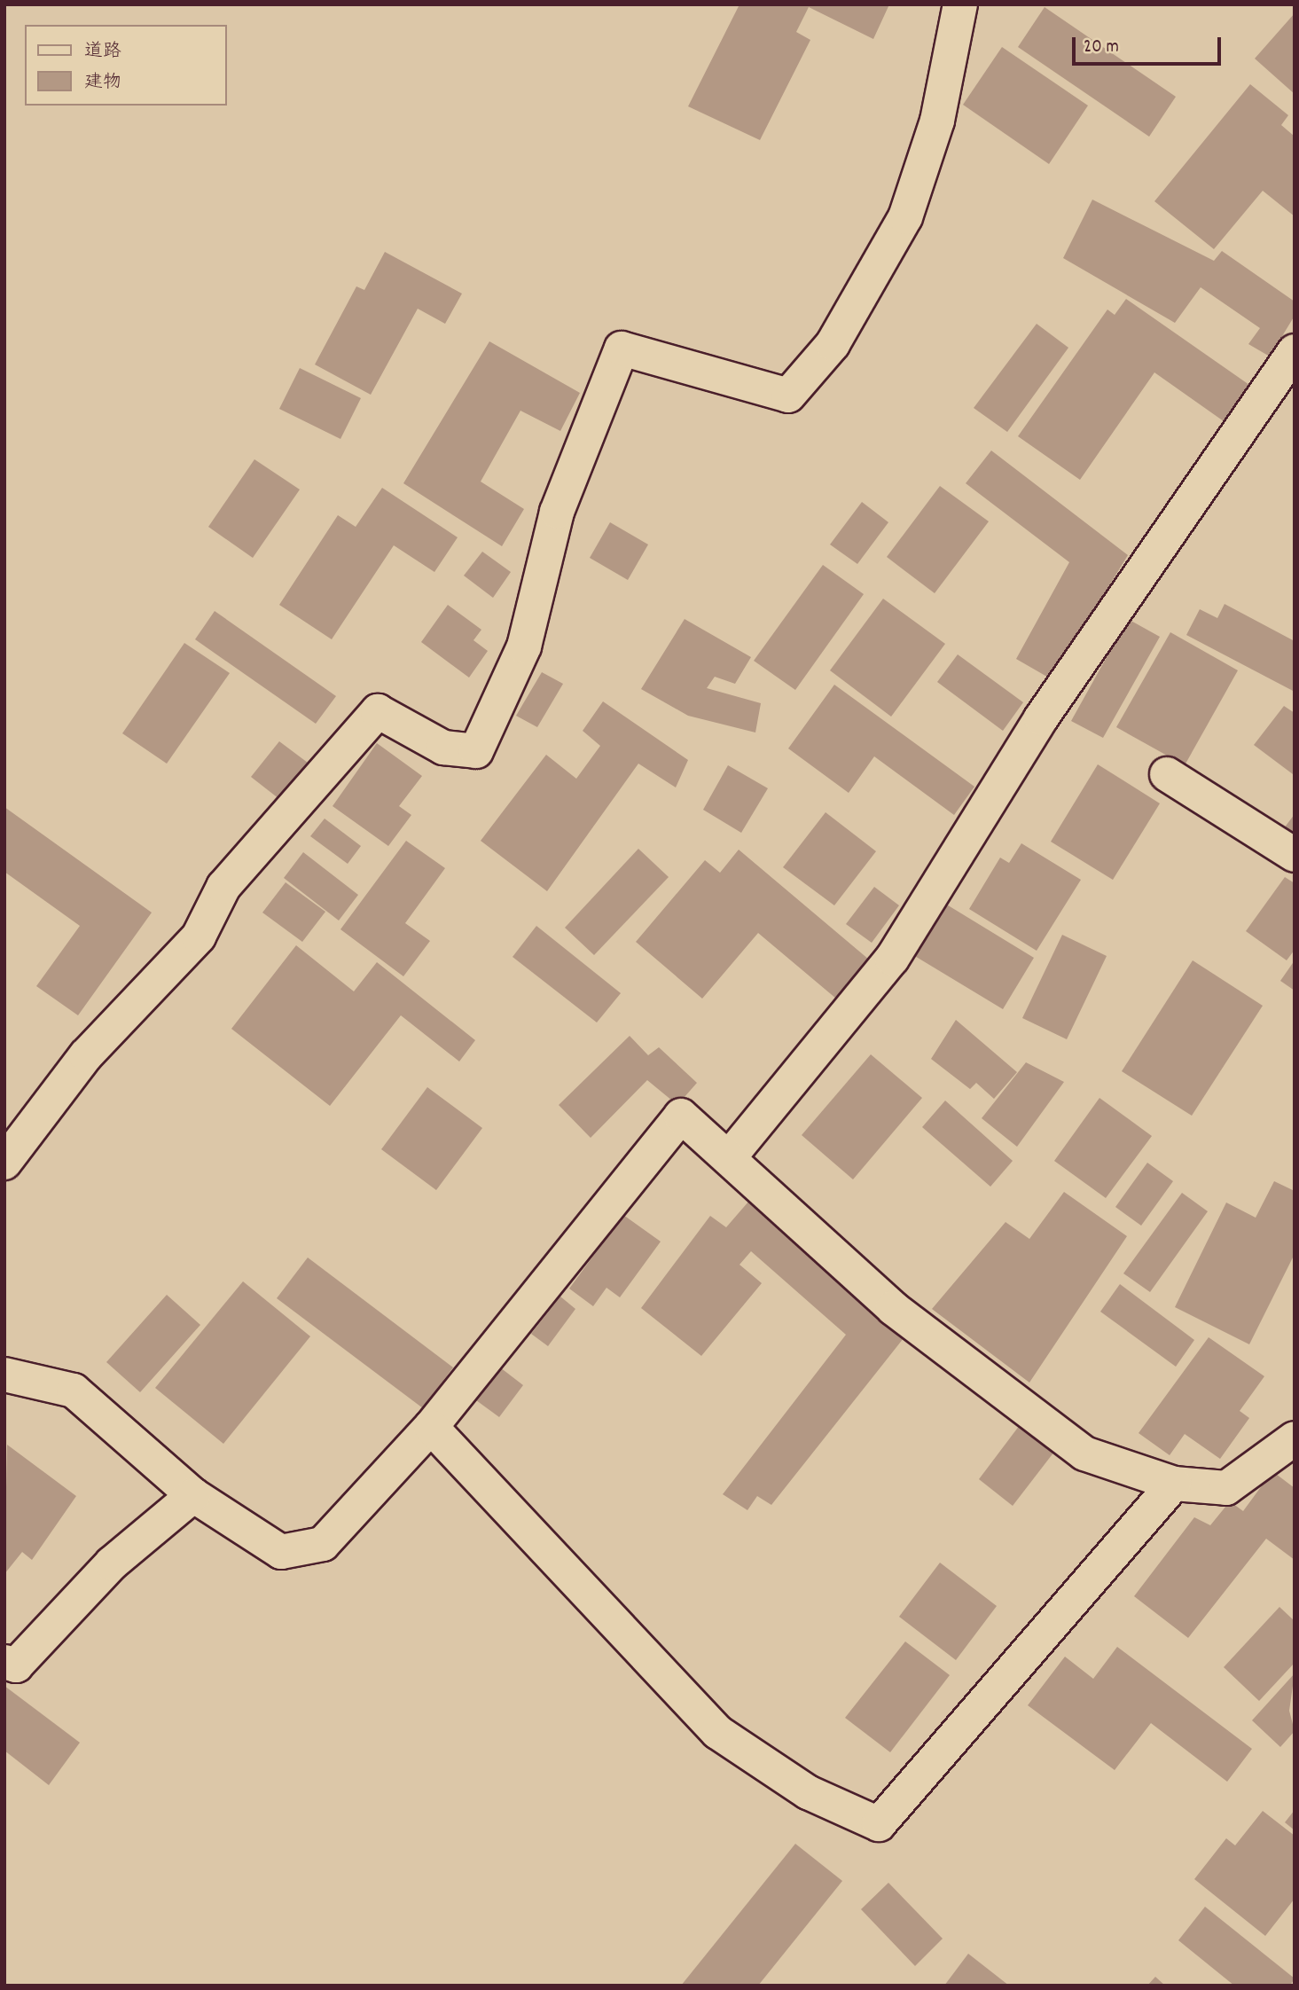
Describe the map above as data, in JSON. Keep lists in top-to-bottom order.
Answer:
{
  "legend": ["道路", "建物"],
  "scale_bar": "20 m"
}
